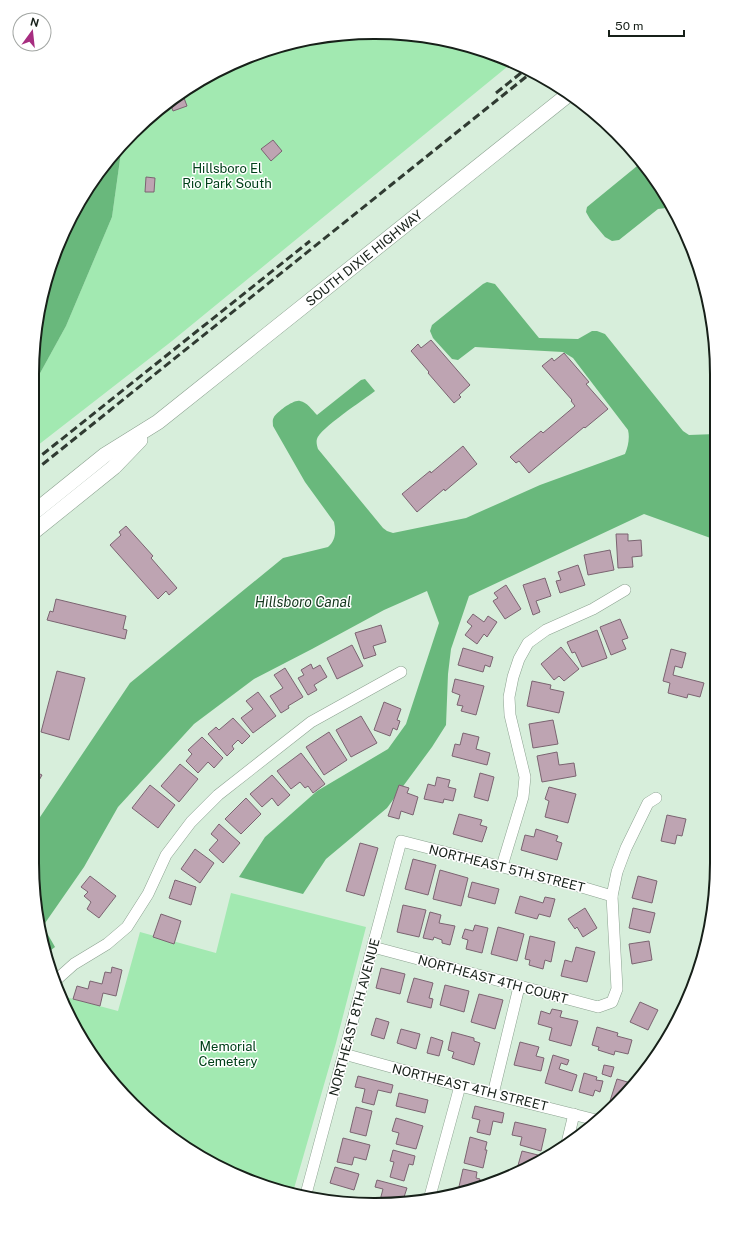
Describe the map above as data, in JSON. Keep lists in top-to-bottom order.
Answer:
{
  "streets": {
    "main road": ["SOUTH DIXIE HIGHWAY"],
    "street": [
      "NORTHEAST 5TH STREET",
      "NORTHEAST 4TH COURT",
      "NORTHEAST 8TH AVENUE",
      "NORTHEAST 4TH STREET"
    ]
  },
  "crossings": [
    ["NORTHEAST 5TH STREET", "NORTHEAST 4TH COURT"],
    ["NORTHEAST 5TH STREET", "NORTHEAST 8TH AVENUE"],
    ["NORTHEAST 4TH COURT", "NORTHEAST 8TH AVENUE"],
    ["NORTHEAST 8TH AVENUE", "NORTHEAST 4TH STREET"]
  ],
  "water": ["Hillsboro Canal"],
  "parks": ["Hillsboro El Rio Park South", "Memorial Cemetery"],
  "scale_bar": "50 m",
  "north": "top"
}
